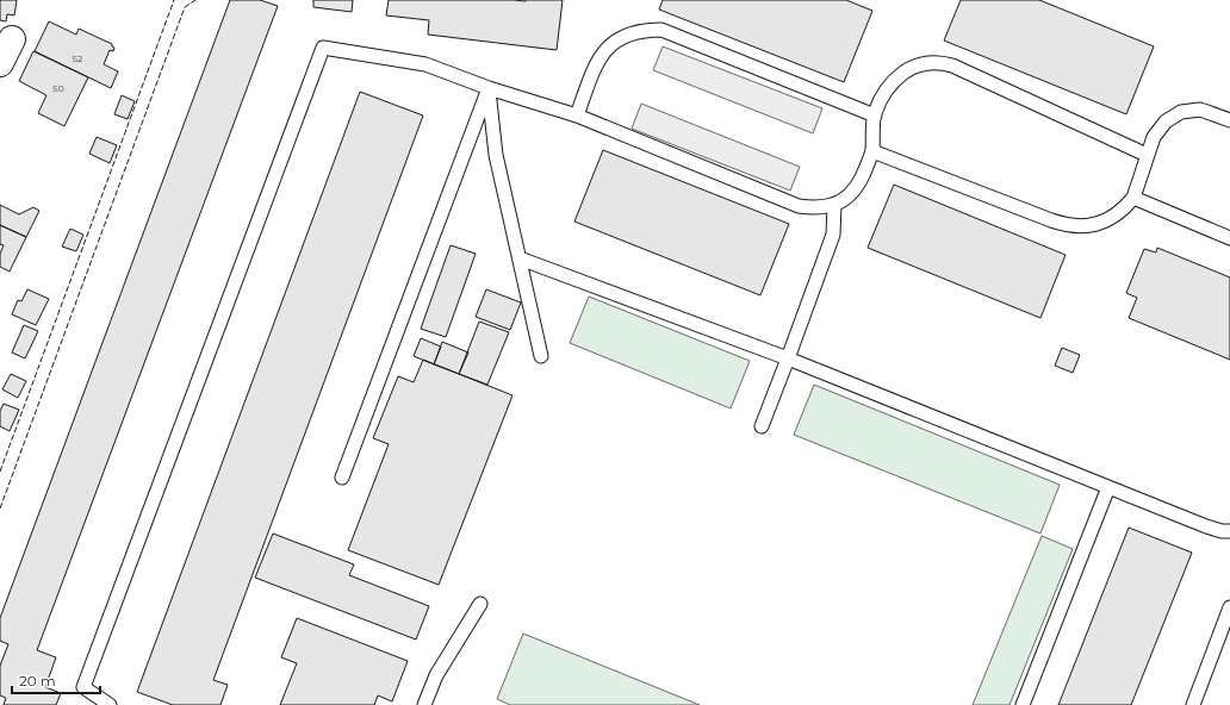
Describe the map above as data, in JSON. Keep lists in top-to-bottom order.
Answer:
{
  "house_numbers": ["52", "50"],
  "scale_bar": "20 m"
}
